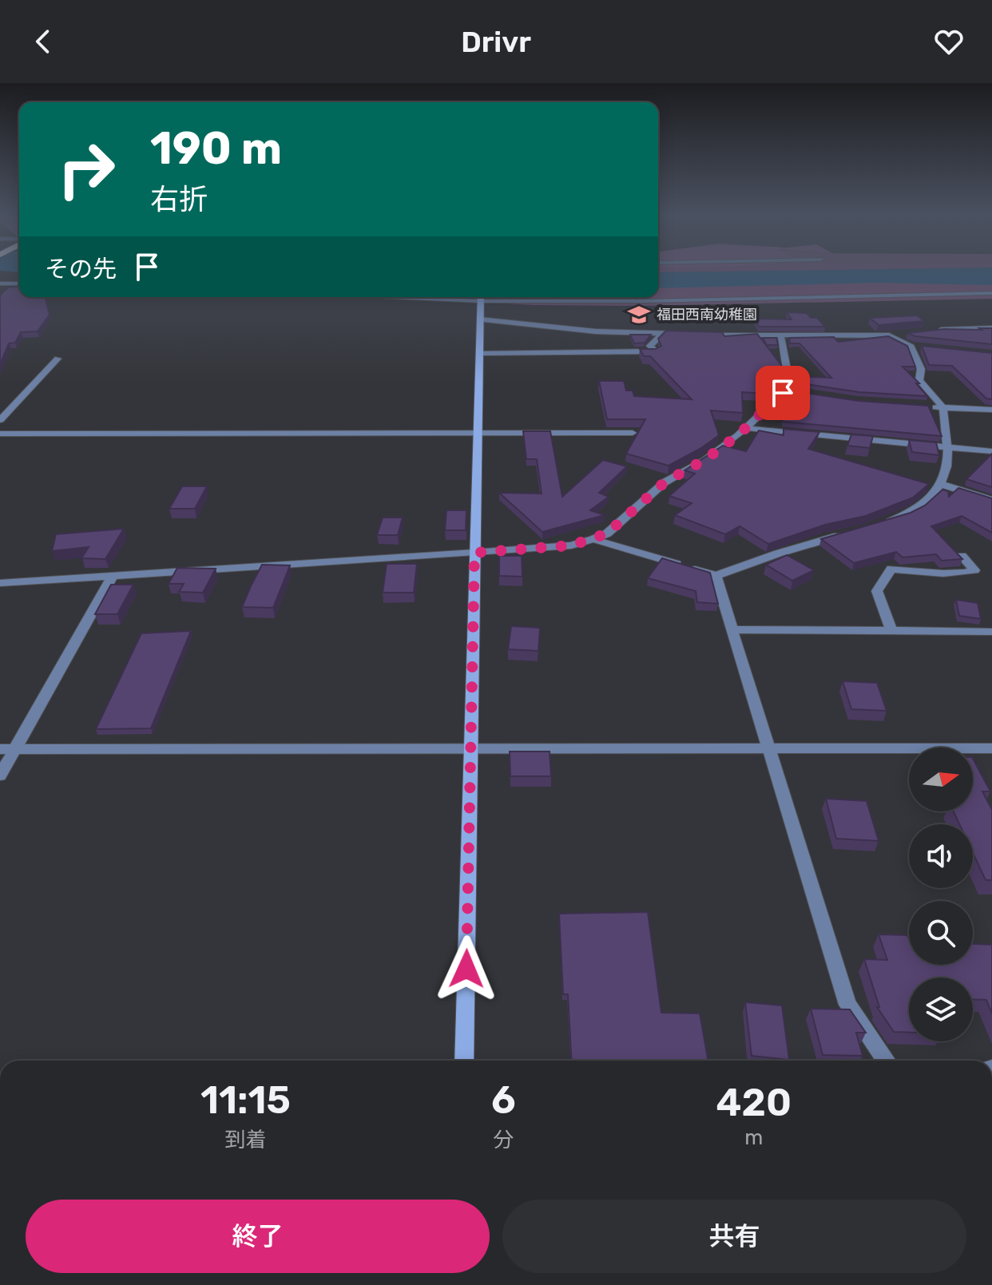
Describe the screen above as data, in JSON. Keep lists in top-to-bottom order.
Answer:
{
  "places": {
    "school or university": ["福田西南幼稚園"]
  },
  "north": "right",
  "page": {
    "header": "Drivr",
    "turn": ["190 m", "右折"],
    "then": "その先",
    "eta": [
      "11:15",
      "到着",
      "6",
      "分",
      "420",
      "m"
    ],
    "buttons": ["終了", "共有"]
  }
}
